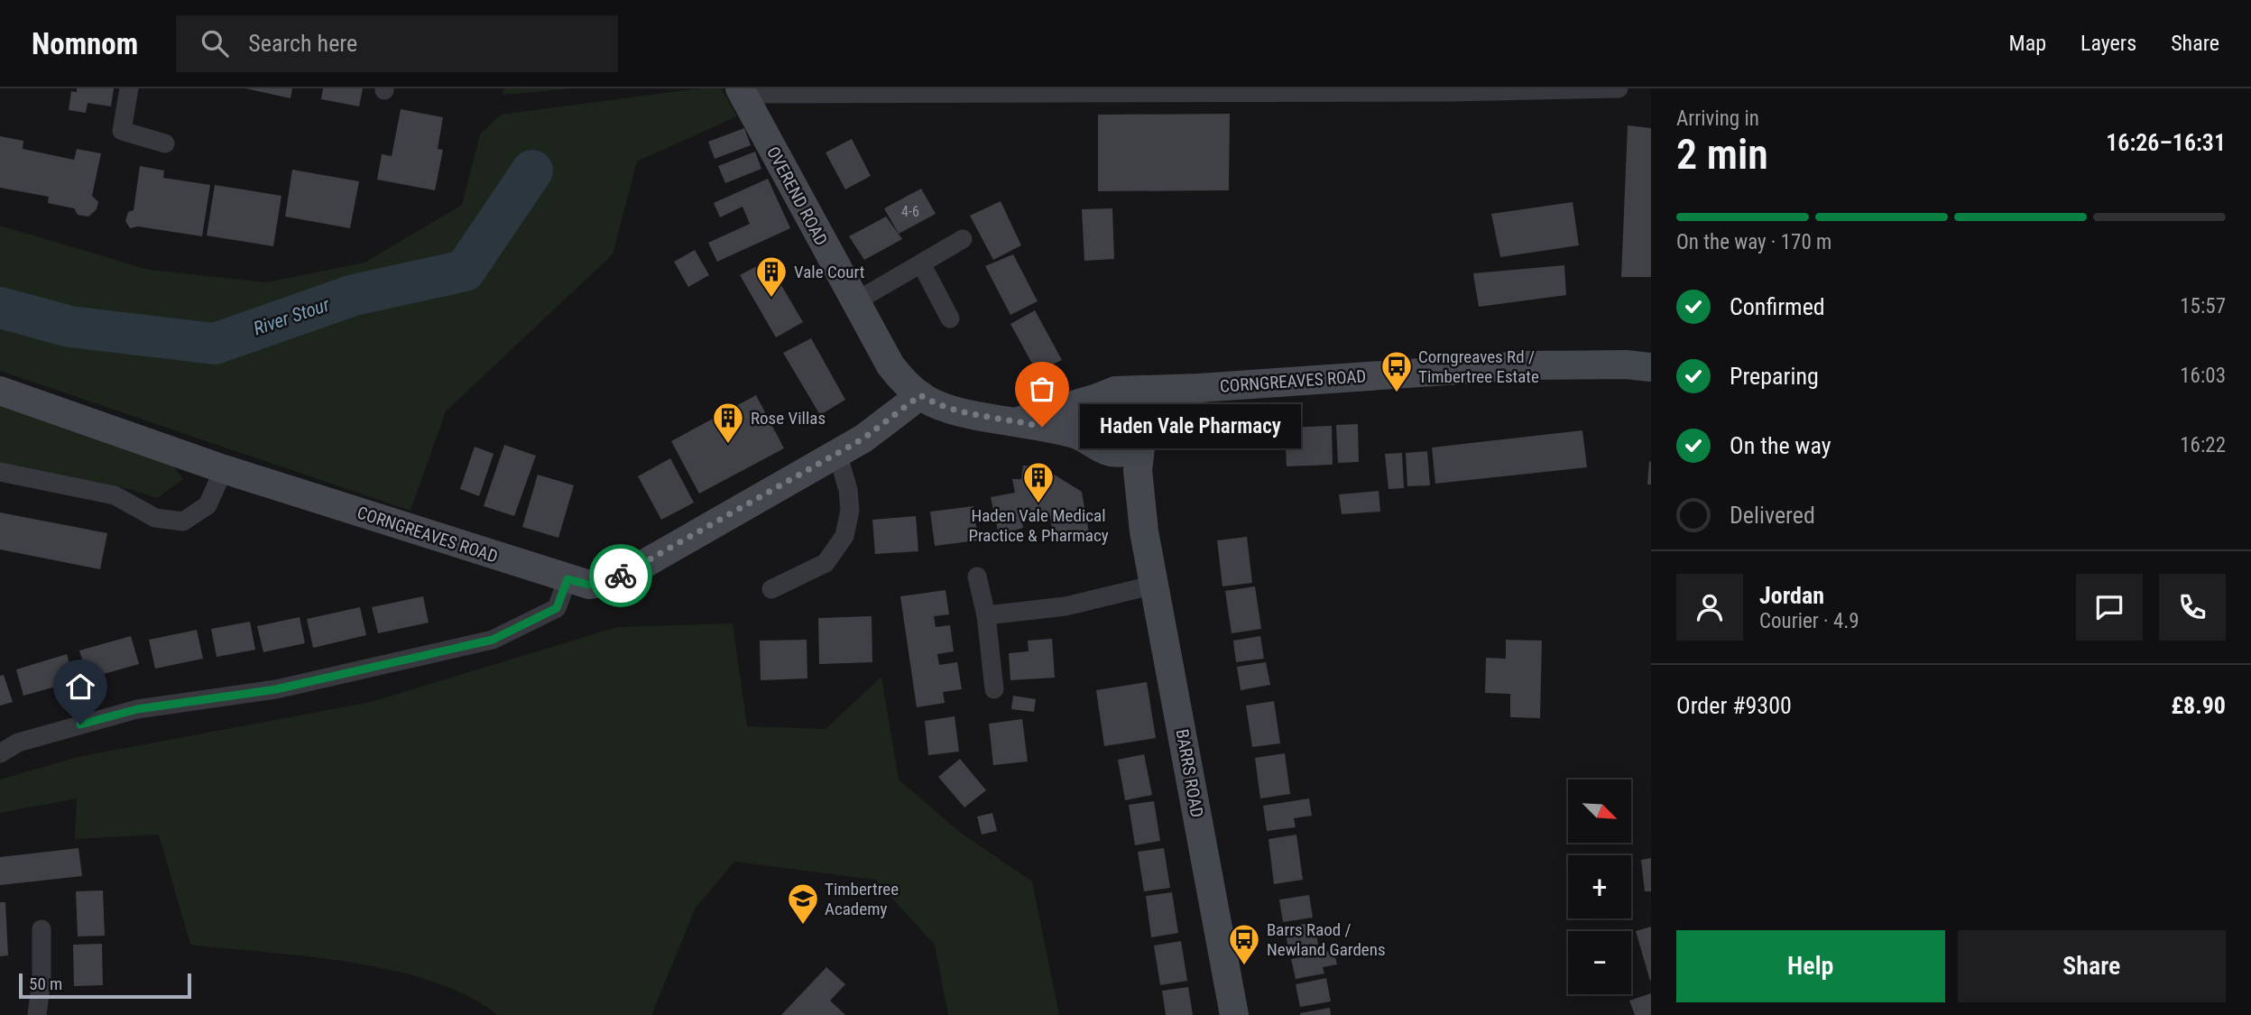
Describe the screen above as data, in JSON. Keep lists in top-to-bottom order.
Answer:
{
  "streets": {
    "street": ["OVEREND ROAD", "CORNGREAVES ROAD", "BARRS ROAD"]
  },
  "crossings": [
    ["OVEREND ROAD", "CORNGREAVES ROAD"],
    ["CORNGREAVES ROAD", "BARRS ROAD"]
  ],
  "water": ["River Stour"],
  "places": {
    "building": ["Vale Court", "Rose Villas", "Haden Vale Medical Practice & Pharmacy"],
    "bus stop": ["Corngreaves Rd / Timbertree Estate", "Barrs Raod / Newland Gardens"],
    "other": ["Haden Vale Pharmacy"],
    "school or university": ["Timbertree Academy"]
  },
  "house_numbers": ["4-6"],
  "scale_bar": "50 m",
  "north": "bottom right",
  "page": {
    "header": "Nomnom",
    "search": "Search here",
    "nav": ["Map", "Layers", "Share"],
    "heading": ["2 min", "Arriving in", "16:26–16:31"],
    "panel": [
      "Jordan",
      "Courier · 4.9",
      "Order #9300",
      "£8.90"
    ],
    "bar": "On the way · 170 m",
    "list": [
      ["Confirmed", "15:57"],
      ["Preparing", "16:03"],
      ["On the way", "16:22"],
      "Delivered"
    ],
    "bubble": "Haden Vale Pharmacy",
    "map_buttons": ["+", "−"],
    "buttons": ["Help", "Share"],
    "scale": "50 m"
  }
}
